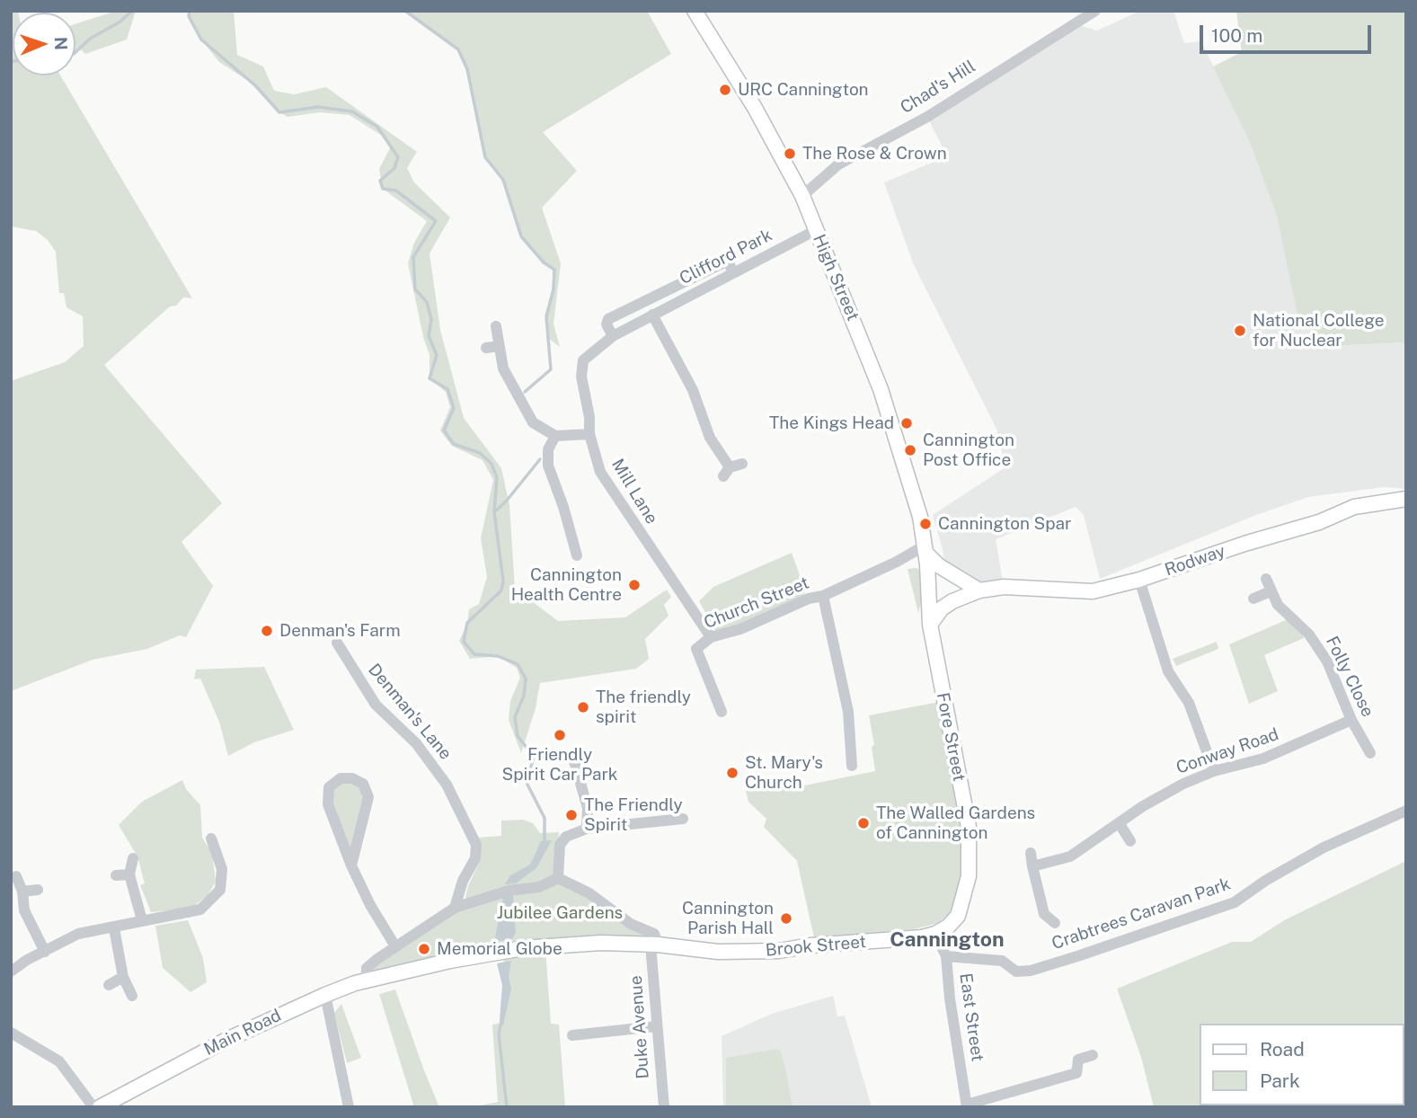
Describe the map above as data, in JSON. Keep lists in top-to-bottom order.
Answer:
{
  "streets": {
    "street": [
      "Chad's Hill",
      "Clifford Park",
      "High Street",
      "Mill Lane",
      "Rodway",
      "Church Street",
      "Folly Close",
      "Denman's Lane",
      "Fore Street",
      "Conway Road",
      "Crabtrees Caravan Park",
      "Brook Street",
      "East Street",
      "Duke Avenue",
      "Main Road"
    ]
  },
  "crossings": [
    ["Chad's Hill", "High Street"],
    ["Clifford Park", "High Street"],
    ["Clifford Park", "Mill Lane"],
    ["High Street", "Church Street"],
    ["High Street", "Fore Street"],
    ["Mill Lane", "Church Street"],
    ["Rodway", "Fore Street"],
    ["Church Street", "Fore Street"],
    ["Folly Close", "Conway Road"],
    ["Fore Street", "Brook Street"],
    ["Fore Street", "East Street"],
    ["Crabtrees Caravan Park", "East Street"],
    ["Brook Street", "East Street"],
    ["Brook Street", "Duke Avenue"],
    ["Brook Street", "Main Road"]
  ],
  "districts": ["Cannington"],
  "parks": ["Jubilee Gardens"],
  "places": [
    "URC Cannington",
    "The Rose & Crown",
    "National College for Nuclear",
    "The Kings Head",
    "Cannington Post Office",
    "Cannington Spar",
    "Cannington Health Centre",
    "Denman's Farm",
    "The friendly spirit",
    "Friendly Spirit Car Park",
    "St. Mary's Church",
    "The Friendly Spirit",
    "The Walled Gardens of Cannington",
    "Cannington Parish Hall",
    "Memorial Globe"
  ],
  "legend": ["Road", "Park"],
  "scale_bar": "100 m",
  "north": "right"
}
